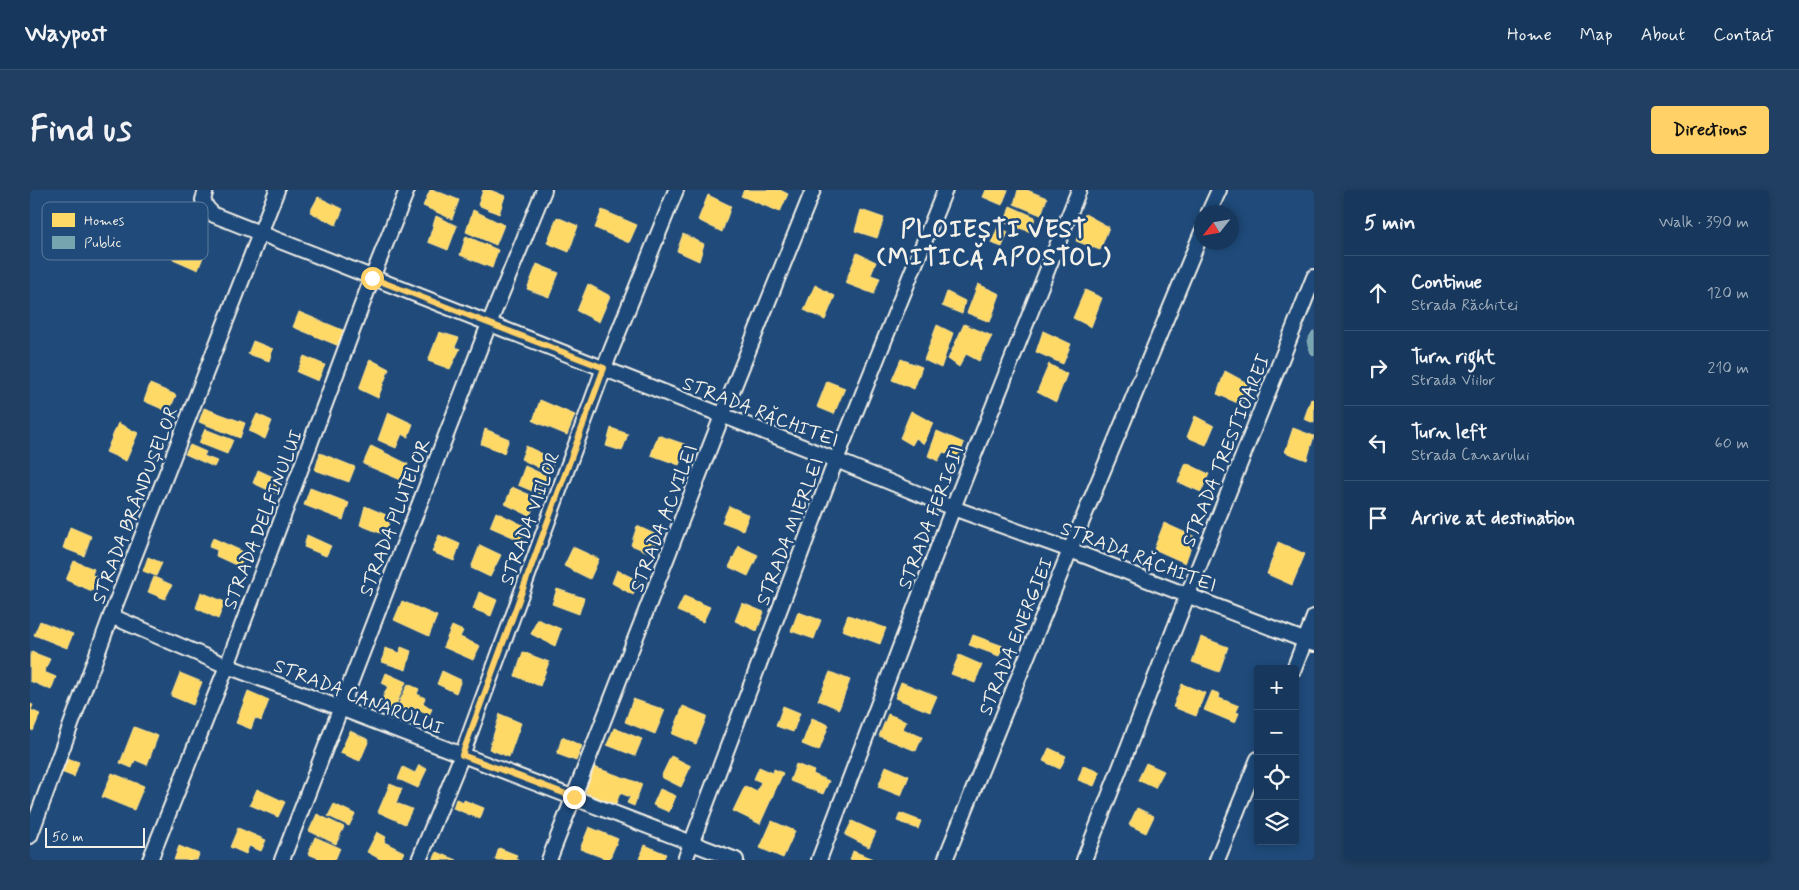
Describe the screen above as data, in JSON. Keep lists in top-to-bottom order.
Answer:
{
  "streets": {
    "street": [
      "STRADA RĂCHITEI",
      "STRADA TRESTIOAREI",
      "STRADA BRÂNDUȘELOR",
      "STRADA PLUTELOR",
      "STRADA FERIGII",
      "STRADA VIILOR",
      "STRADA ACVILEI",
      "STRADA DELFINULUI",
      "STRADA MIERLEI",
      "STRADA ENERGIEI",
      "STRADA CANARULUI"
    ]
  },
  "crossings": [
    ["STRADA RĂCHITEI", "STRADA TRESTIOAREI"],
    ["STRADA RĂCHITEI", "STRADA BRÂNDUȘELOR"],
    ["STRADA RĂCHITEI", "STRADA PLUTELOR"],
    ["STRADA RĂCHITEI", "STRADA FERIGII"],
    ["STRADA RĂCHITEI", "STRADA VIILOR"],
    ["STRADA RĂCHITEI", "STRADA ACVILEI"],
    ["STRADA RĂCHITEI", "STRADA DELFINULUI"],
    ["STRADA RĂCHITEI", "STRADA MIERLEI"],
    ["STRADA RĂCHITEI", "STRADA ENERGIEI"],
    ["STRADA BRÂNDUȘELOR", "STRADA CANARULUI"],
    ["STRADA PLUTELOR", "STRADA CANARULUI"],
    ["STRADA VIILOR", "STRADA CANARULUI"],
    ["STRADA ACVILEI", "STRADA CANARULUI"],
    ["STRADA DELFINULUI", "STRADA CANARULUI"],
    ["STRADA MIERLEI", "STRADA CANARULUI"]
  ],
  "districts": ["PLOIEȘTI VEST (MITICĂ APOSTOL)"],
  "legend": ["Homes", "Public"],
  "scale_bar": "50 m",
  "north": "bottom left",
  "page": {
    "header": "Waypost",
    "nav": [
      "Home",
      "Map",
      "About",
      "Contact"
    ],
    "buttons": "Directions",
    "title": "Find us",
    "heading": ["5 min", "Walk · 390 m"],
    "list": [
      ["Continue", "Strada Răchitei", "120 m"],
      ["Turn right", "Strada Viilor", "210 m"],
      ["Turn left", "Strada Canarului", "60 m"],
      "Arrive at destination"
    ],
    "map_buttons": ["+", "−"],
    "scale": "50 m"
  }
}
